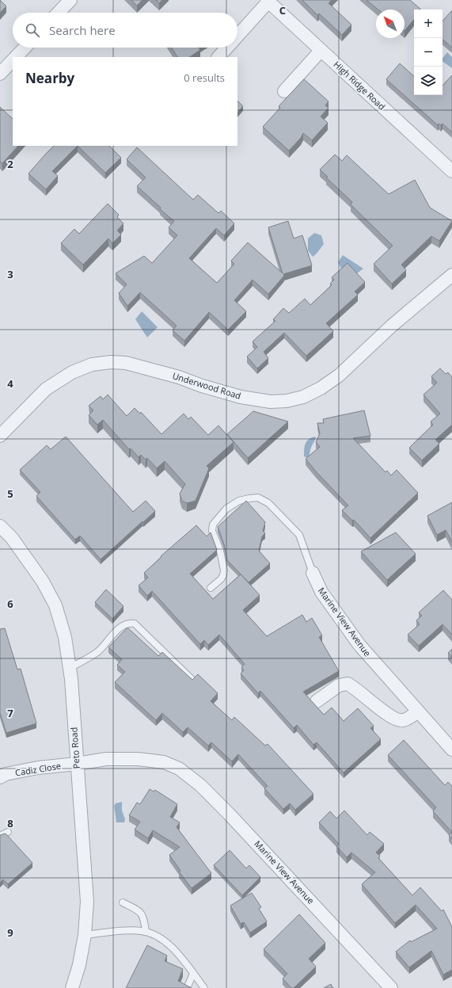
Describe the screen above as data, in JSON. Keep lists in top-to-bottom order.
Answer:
{
  "streets": {
    "street": [
      "High Ridge Road",
      "Underwood Road",
      "Marine View Avenue",
      "Peto Road",
      "Cadiz Close"
    ]
  },
  "crossings": [
    ["Marine View Avenue", "Peto Road"],
    ["Marine View Avenue", "Cadiz Close"],
    ["Peto Road", "Cadiz Close"]
  ],
  "north": "top left",
  "page": {
    "map_buttons": ["+", "−"],
    "search": "Search here",
    "heading": ["Nearby", "0 results"]
  },
  "grid": {
    "columns": ["C"],
    "rows": [
      "2",
      "3",
      "4",
      "5",
      "6",
      "7",
      "8",
      "9"
    ]
  }
}
